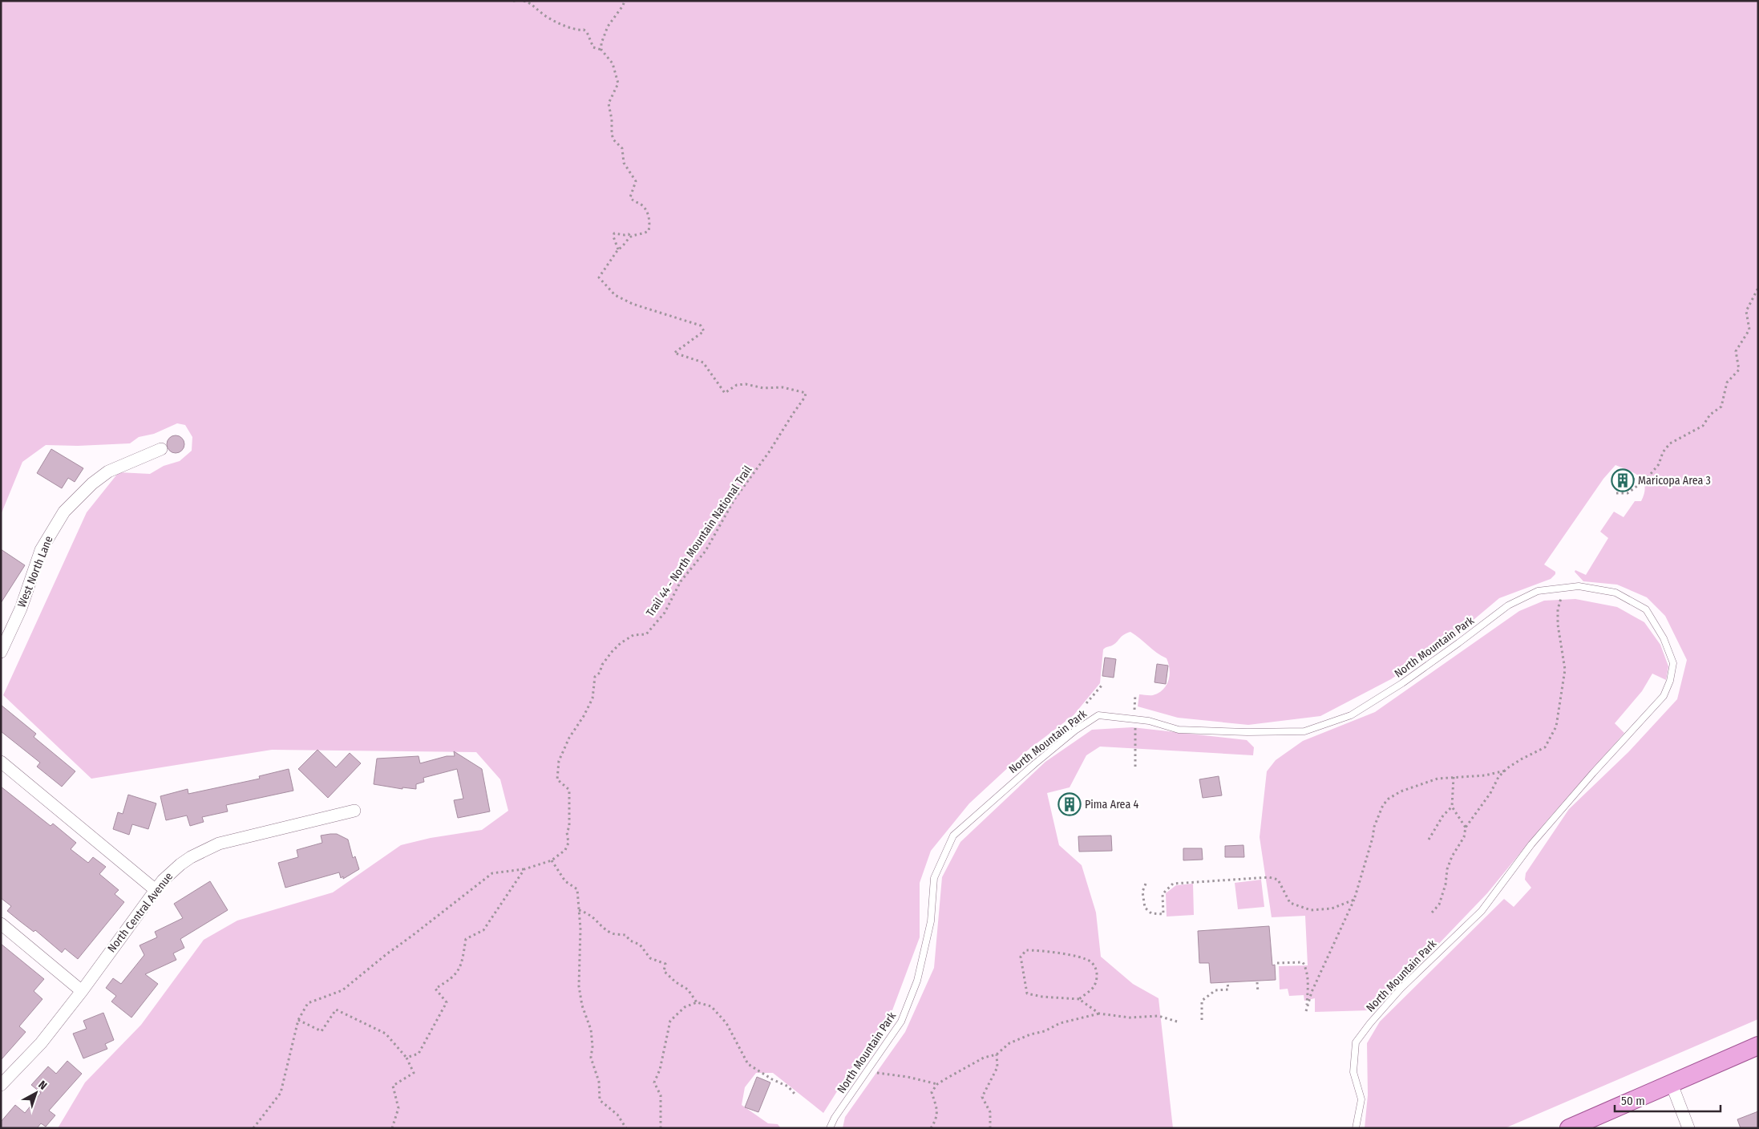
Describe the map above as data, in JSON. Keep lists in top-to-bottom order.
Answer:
{
  "streets": {
    "street": ["West North Lane", "North Central Avenue"],
    "lane": ["North Mountain Park"],
    "path": ["Trail 44 - North Mountain National Trail"]
  },
  "places": {
    "building": ["Maricopa Area 3", "Pima Area 4"]
  },
  "scale_bar": "50 m",
  "north": "top right"
}
